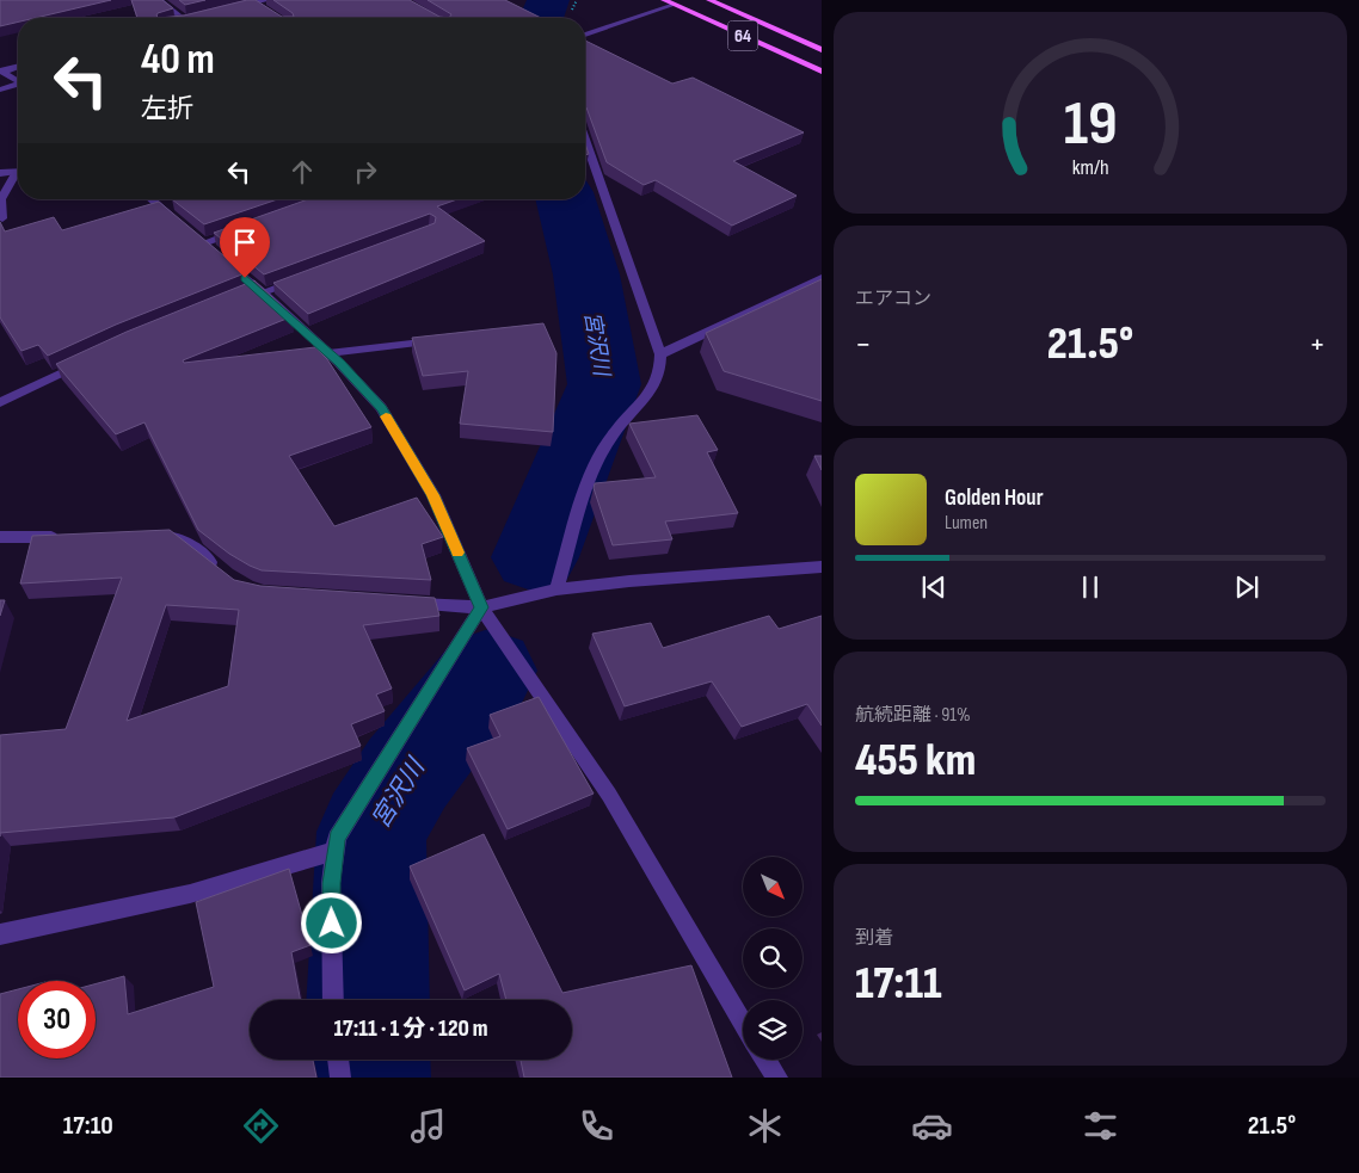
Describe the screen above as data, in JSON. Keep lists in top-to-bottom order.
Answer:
{
  "streets": {
    "main road": ["64"]
  },
  "water": ["宮沢川"],
  "north": "bottom right",
  "page": {
    "turn": ["40 m", "左折"],
    "tile": [
      "エアコン",
      ["航続距離 · 91%", "455 km"],
      ["到着", "17:11"]
    ],
    "heat": ["−", "21.5°", "+"],
    "song": ["Golden Hour", "Lumen"],
    "limit": "30",
    "trip": "17:11 · 1 分 · 120 m",
    "tabs": ["17:10", "21.5°"],
    "gauge": ["19", "km/h"]
  }
}
